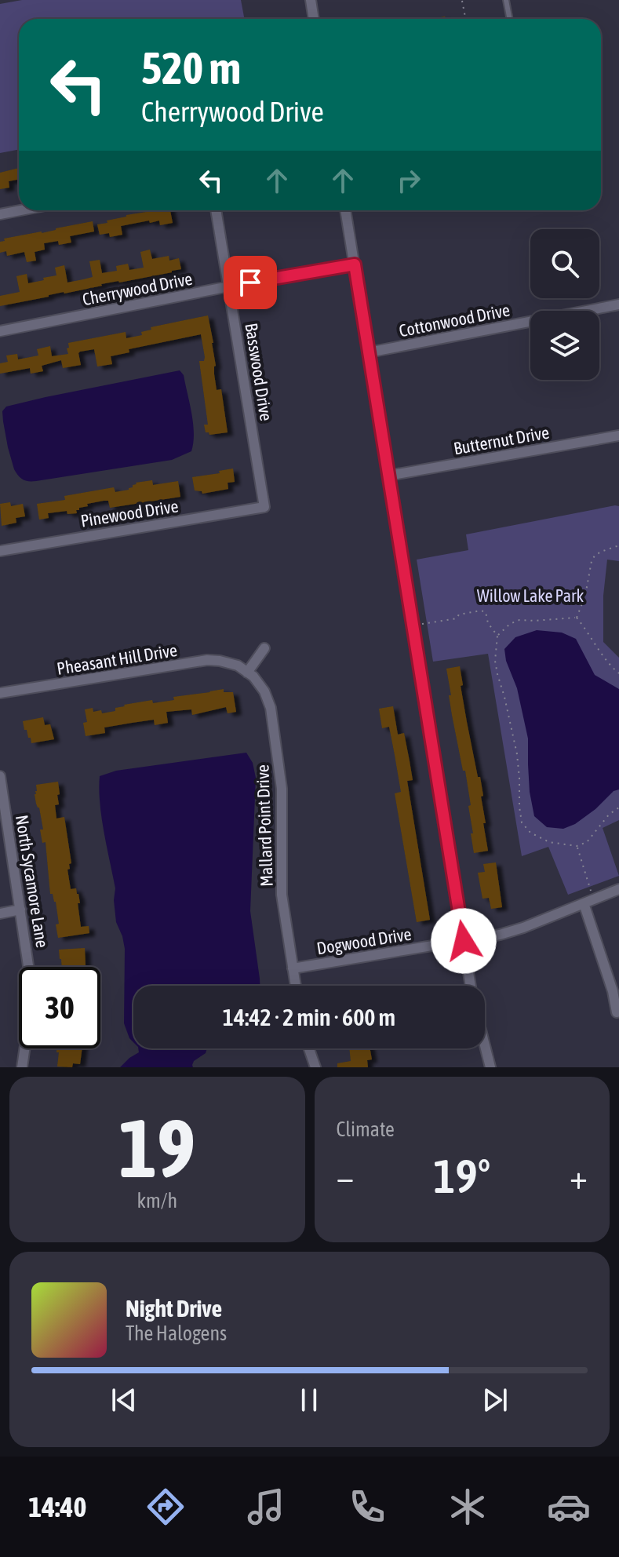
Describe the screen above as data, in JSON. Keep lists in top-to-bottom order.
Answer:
{
  "streets": {
    "street": [
      "Cherrywood Drive",
      "Cottonwood Drive",
      "Basswood Drive",
      "Butternut Drive",
      "Pinewood Drive",
      "Pheasant Hill Drive",
      "Mallard Point Drive",
      "North Sycamore Lane",
      "Dogwood Drive"
    ]
  },
  "crossings": [
    ["Cherrywood Drive", "Basswood Drive"],
    ["Basswood Drive", "Pinewood Drive"],
    ["Pheasant Hill Drive", "Mallard Point Drive"],
    ["Mallard Point Drive", "Dogwood Drive"]
  ],
  "parks": ["Willow Lake Park"],
  "page": {
    "turn": ["520 m", "Cherrywood Drive"],
    "limit": "30",
    "trip": "14:42 · 2 min · 600 m",
    "tile": [
      ["19", "km/h"],
      "Climate"
    ],
    "heat": ["−", "19°", "+"],
    "song": ["Night Drive", "The Halogens"],
    "tabs": "14:40"
  }
}
